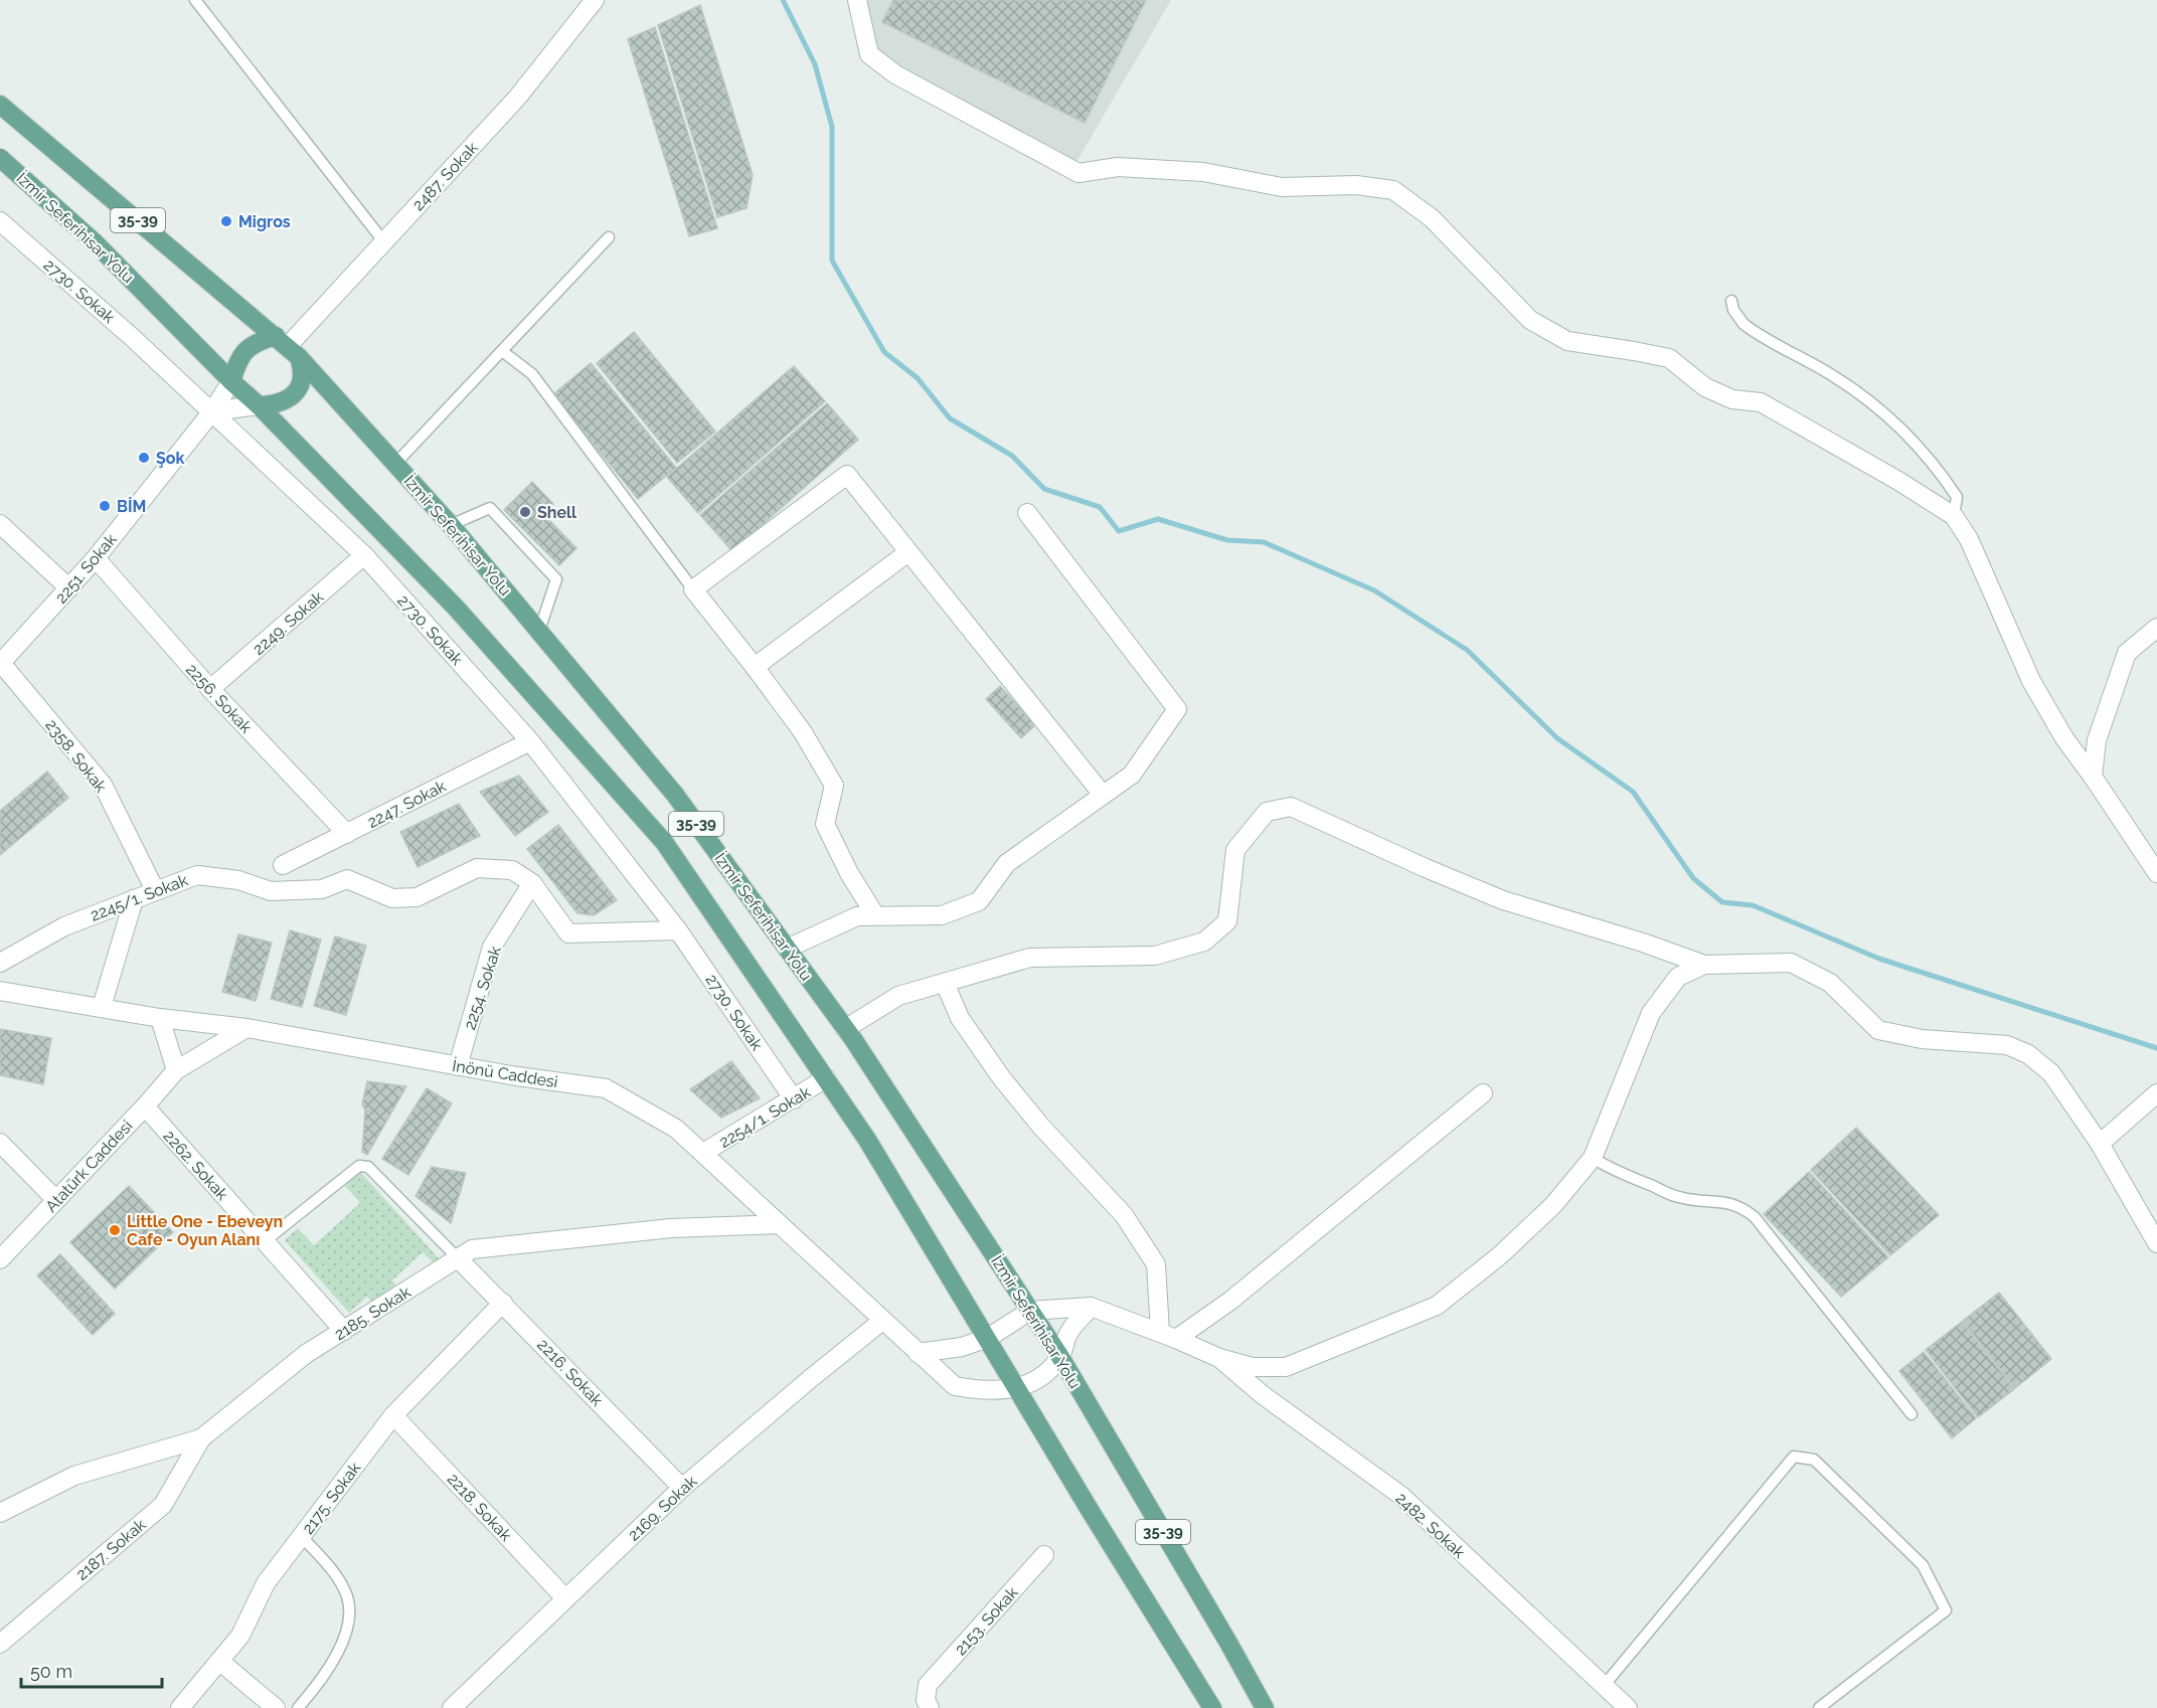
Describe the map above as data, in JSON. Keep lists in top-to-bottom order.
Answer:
{
  "streets": {
    "main road": ["35-39", "İzmir Seferihisar Yolu"],
    "street": [
      "2487. Sokak",
      "2730. Sokak",
      "2251. Sokak",
      "2249. Sokak",
      "2256. Sokak",
      "2358. Sokak",
      "2247. Sokak",
      "2245/1. Sokak",
      "2254. Sokak",
      "İnönü Caddesi",
      "2254/1. Sokak",
      "2262. Sokak",
      "Atatürk Caddesi",
      "2185. Sokak",
      "2216. Sokak",
      "2175. Sokak",
      "2218. Sokak",
      "2169. Sokak",
      "2482. Sokak",
      "2187. Sokak",
      "2153. Sokak"
    ]
  },
  "crossings": [
    ["2487. Sokak", "İzmir Seferihisar Yolu"],
    ["2487. Sokak", "2251. Sokak"],
    ["İzmir Seferihisar Yolu", "2251. Sokak"],
    ["İzmir Seferihisar Yolu", "İnönü Caddesi"],
    ["İzmir Seferihisar Yolu", "2254/1. Sokak"],
    ["2730. Sokak", "2251. Sokak"],
    ["2730. Sokak", "2249. Sokak"],
    ["2730. Sokak", "2247. Sokak"],
    ["2730. Sokak", "2245/1. Sokak"],
    ["2730. Sokak", "2254/1. Sokak"],
    ["2251. Sokak", "2256. Sokak"],
    ["2251. Sokak", "2358. Sokak"],
    ["2249. Sokak", "2256. Sokak"],
    ["2256. Sokak", "2247. Sokak"],
    ["2358. Sokak", "2245/1. Sokak"],
    ["2245/1. Sokak", "2254. Sokak"],
    ["2254. Sokak", "İnönü Caddesi"],
    ["İnönü Caddesi", "2254/1. Sokak"],
    ["İnönü Caddesi", "Atatürk Caddesi"],
    ["İnönü Caddesi", "2185. Sokak"],
    ["İnönü Caddesi", "2169. Sokak"],
    ["2262. Sokak", "Atatürk Caddesi"],
    ["2262. Sokak", "2185. Sokak"],
    ["2185. Sokak", "2216. Sokak"],
    ["2185. Sokak", "2187. Sokak"],
    ["2216. Sokak", "2175. Sokak"],
    ["2216. Sokak", "2169. Sokak"],
    ["2175. Sokak", "2218. Sokak"],
    ["2218. Sokak", "2169. Sokak"]
  ],
  "places": [
    "Migros",
    "Şok",
    "BİM",
    "Shell",
    "Little One - Ebeveyn Cafe - Oyun Alanı"
  ],
  "scale_bar": "50 m"
}
